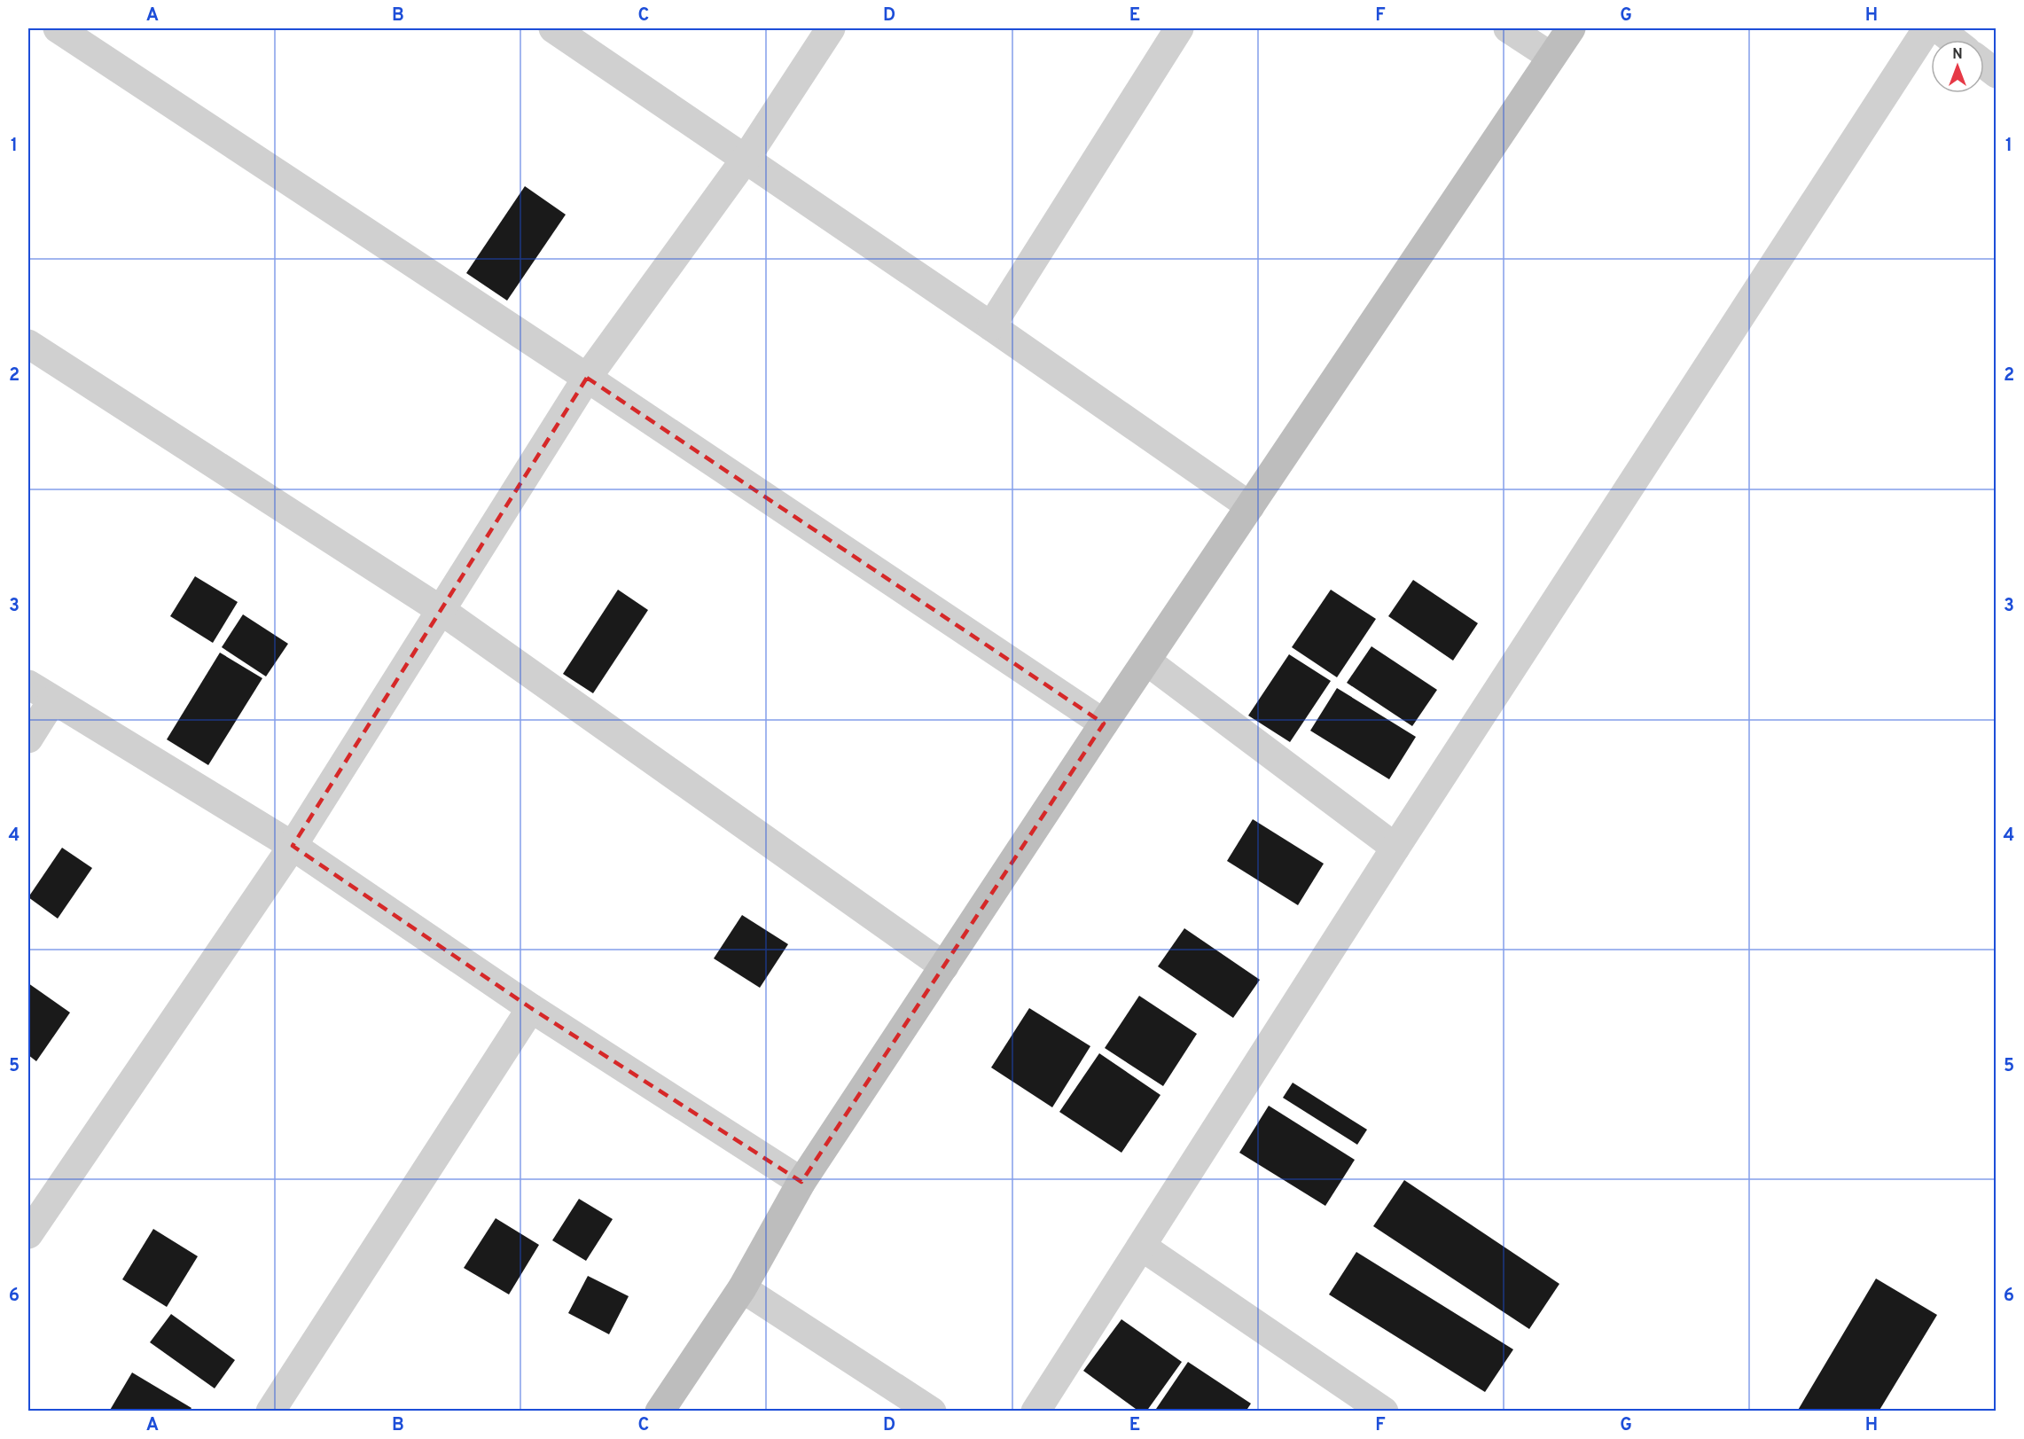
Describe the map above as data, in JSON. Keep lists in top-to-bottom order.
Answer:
{
  "north": "top",
  "grid": {
    "columns": [
      "A",
      "B",
      "C",
      "D",
      "E",
      "F",
      "G",
      "H"
    ],
    "rows": [
      "1",
      "2",
      "3",
      "4",
      "5",
      "6"
    ]
  }
}
